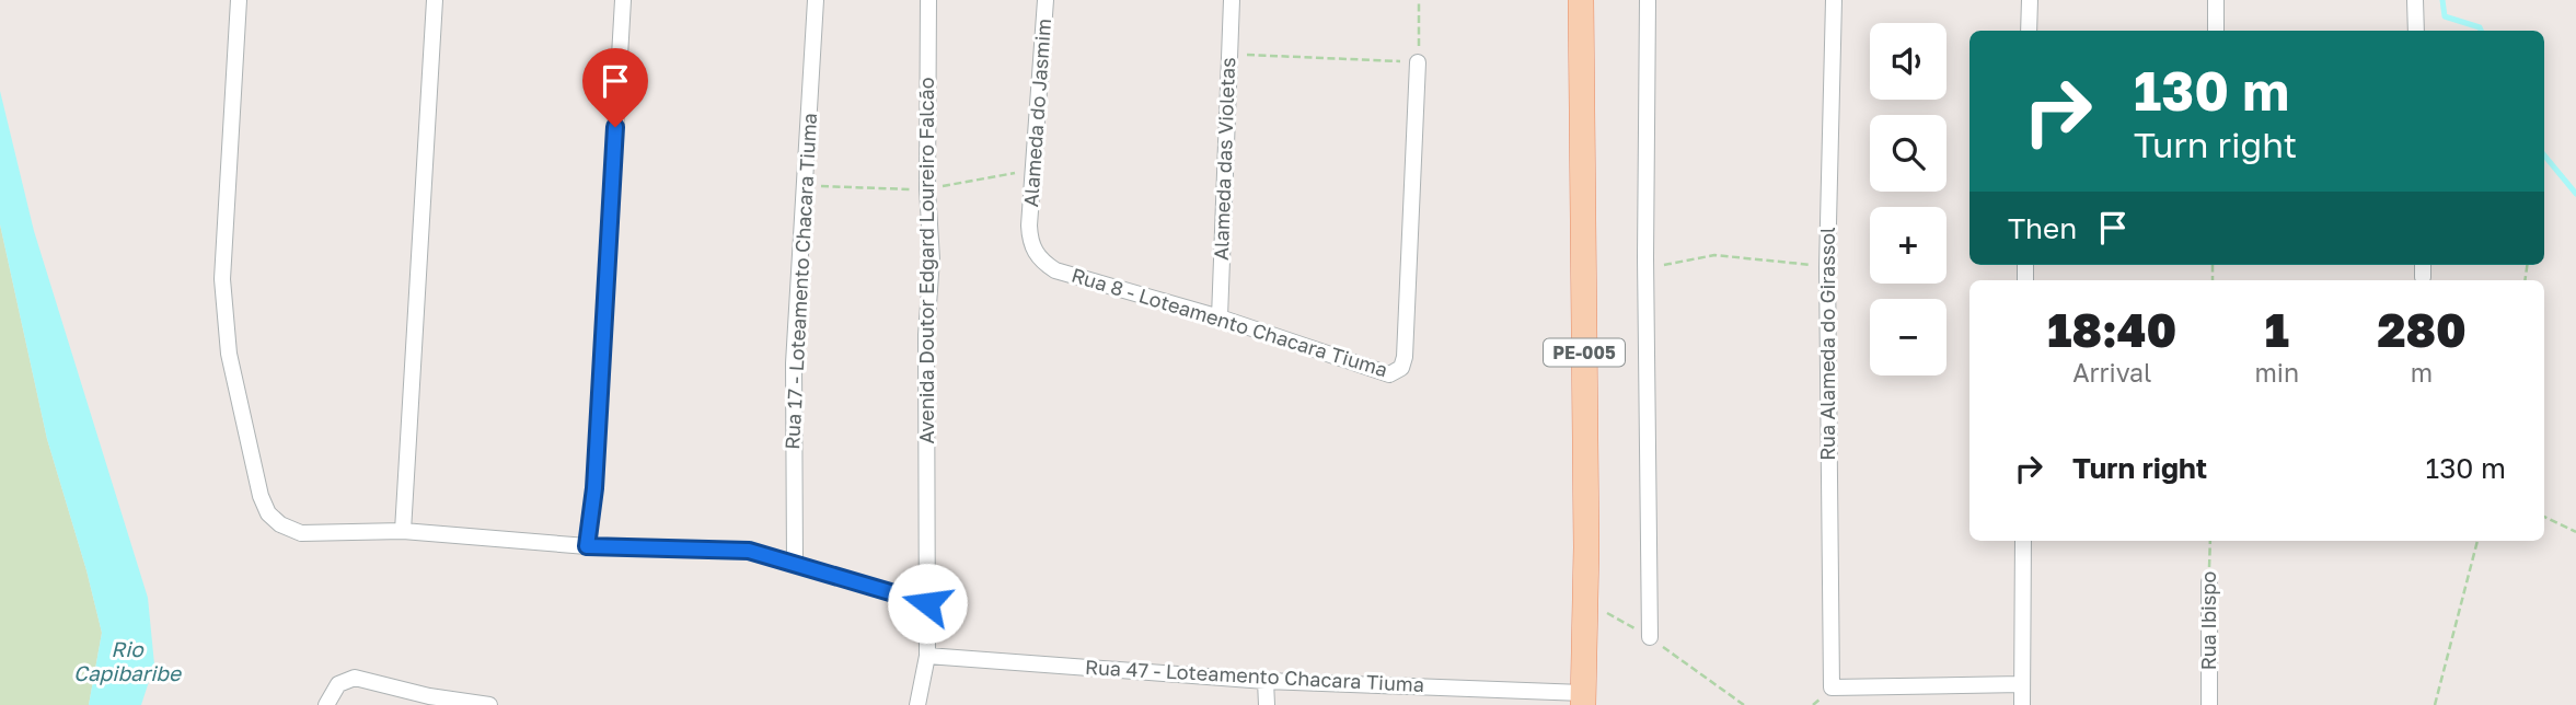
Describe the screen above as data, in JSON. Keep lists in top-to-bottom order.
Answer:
{
  "streets": {
    "main road": ["PE-005"],
    "street": [
      "Alameda do Jasmim",
      "Alameda das Violetas",
      "Avenida Doutor Edgard Loureiro Falcão",
      "Rua 17 - Loteamento Chacara Tiuma",
      "Rua 8 - Loteamento Chacara Tiuma",
      "Rua Alameda do Girassol",
      "Rua Ibispo",
      "Rua 47 - Loteamento Chacara Tiuma"
    ]
  },
  "crossings": [
    ["Alameda do Jasmim", "Rua 8 - Loteamento Chacara Tiuma"],
    ["Alameda das Violetas", "Rua 8 - Loteamento Chacara Tiuma"],
    ["Avenida Doutor Edgard Loureiro Falcão", "Rua 47 - Loteamento Chacara Tiuma"],
    ["PE-005", "Rua 47 - Loteamento Chacara Tiuma"]
  ],
  "water": ["Rio Capibaribe"],
  "page": {
    "map_buttons": ["+", "−"],
    "turn": ["130 m", "Turn right"],
    "then": "Then",
    "eta": [
      "18:40",
      "Arrival",
      "1",
      "min",
      "280",
      "m"
    ],
    "list": [
      {
        "name": "Turn right",
        "value": "130 m"
      }
    ]
  }
}
